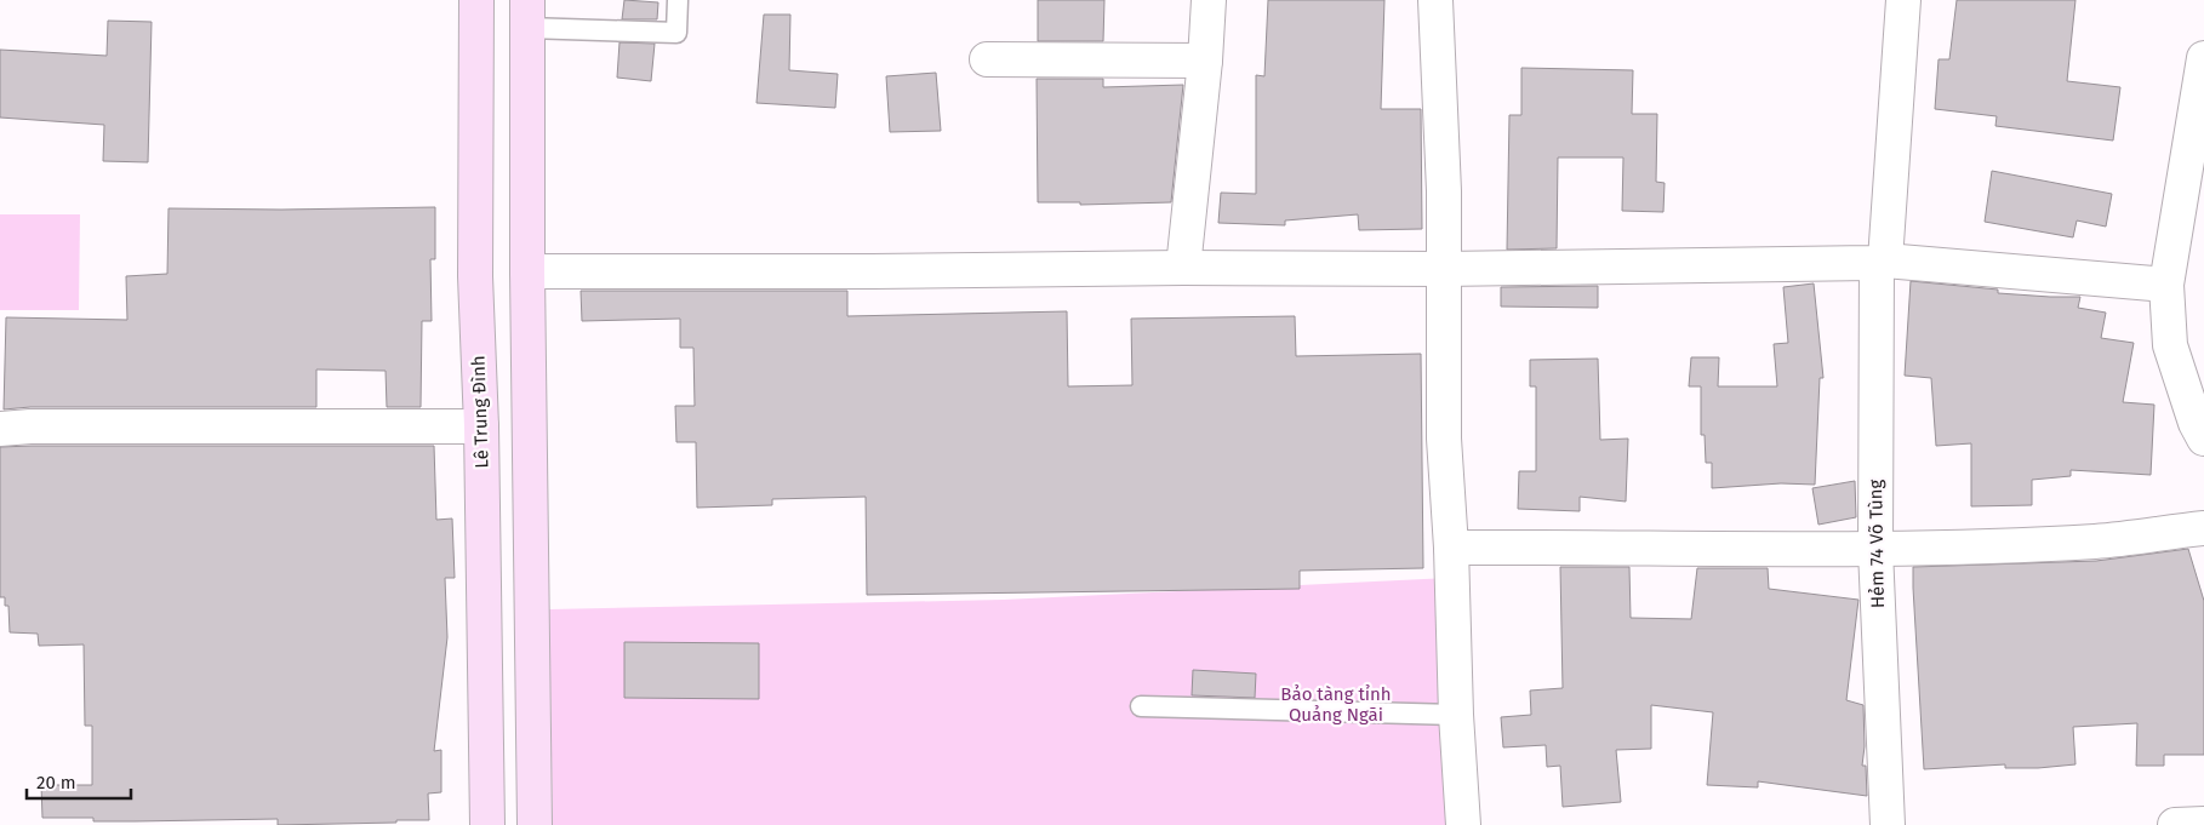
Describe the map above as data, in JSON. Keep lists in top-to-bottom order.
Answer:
{
  "streets": {
    "main road": ["Lê Trung Đình"],
    "street": ["Hẻm 74 Võ Tùng"]
  },
  "parks": ["Bảo tàng tỉnh Quảng Ngãi"],
  "scale_bar": "20 m"
}
